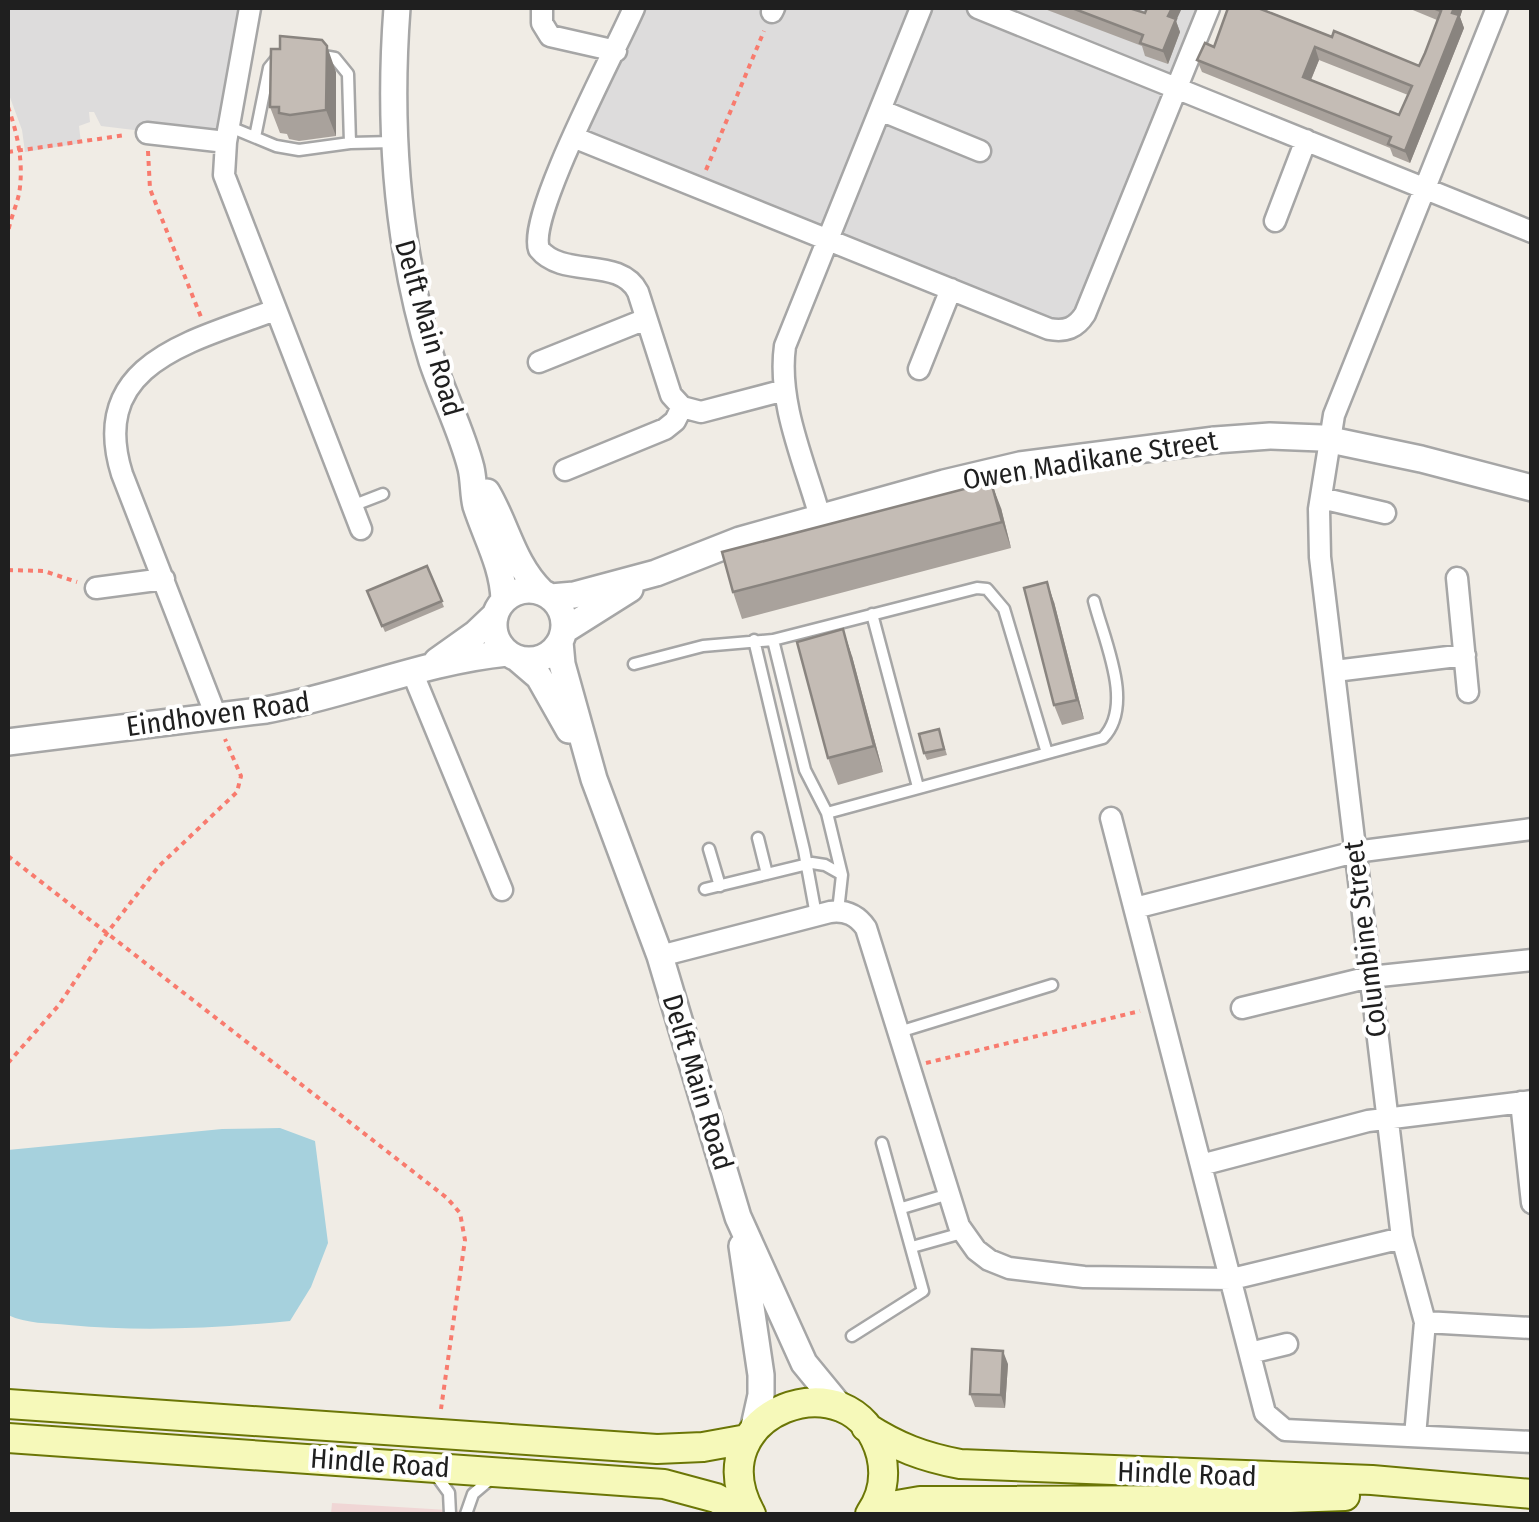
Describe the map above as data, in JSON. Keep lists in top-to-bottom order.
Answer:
{
  "streets": {
    "main road": ["Hindle Road"],
    "street": [
      "Delft Main Road",
      "Owen Madikane Street",
      "Eindhoven Road",
      "Columbine Street"
    ]
  },
  "crossings": [
    ["Delft Main Road", "Owen Madikane Street"],
    ["Delft Main Road", "Eindhoven Road"],
    ["Delft Main Road", "Hindle Road"],
    ["Owen Madikane Street", "Eindhoven Road"],
    ["Owen Madikane Street", "Columbine Street"]
  ]
}
